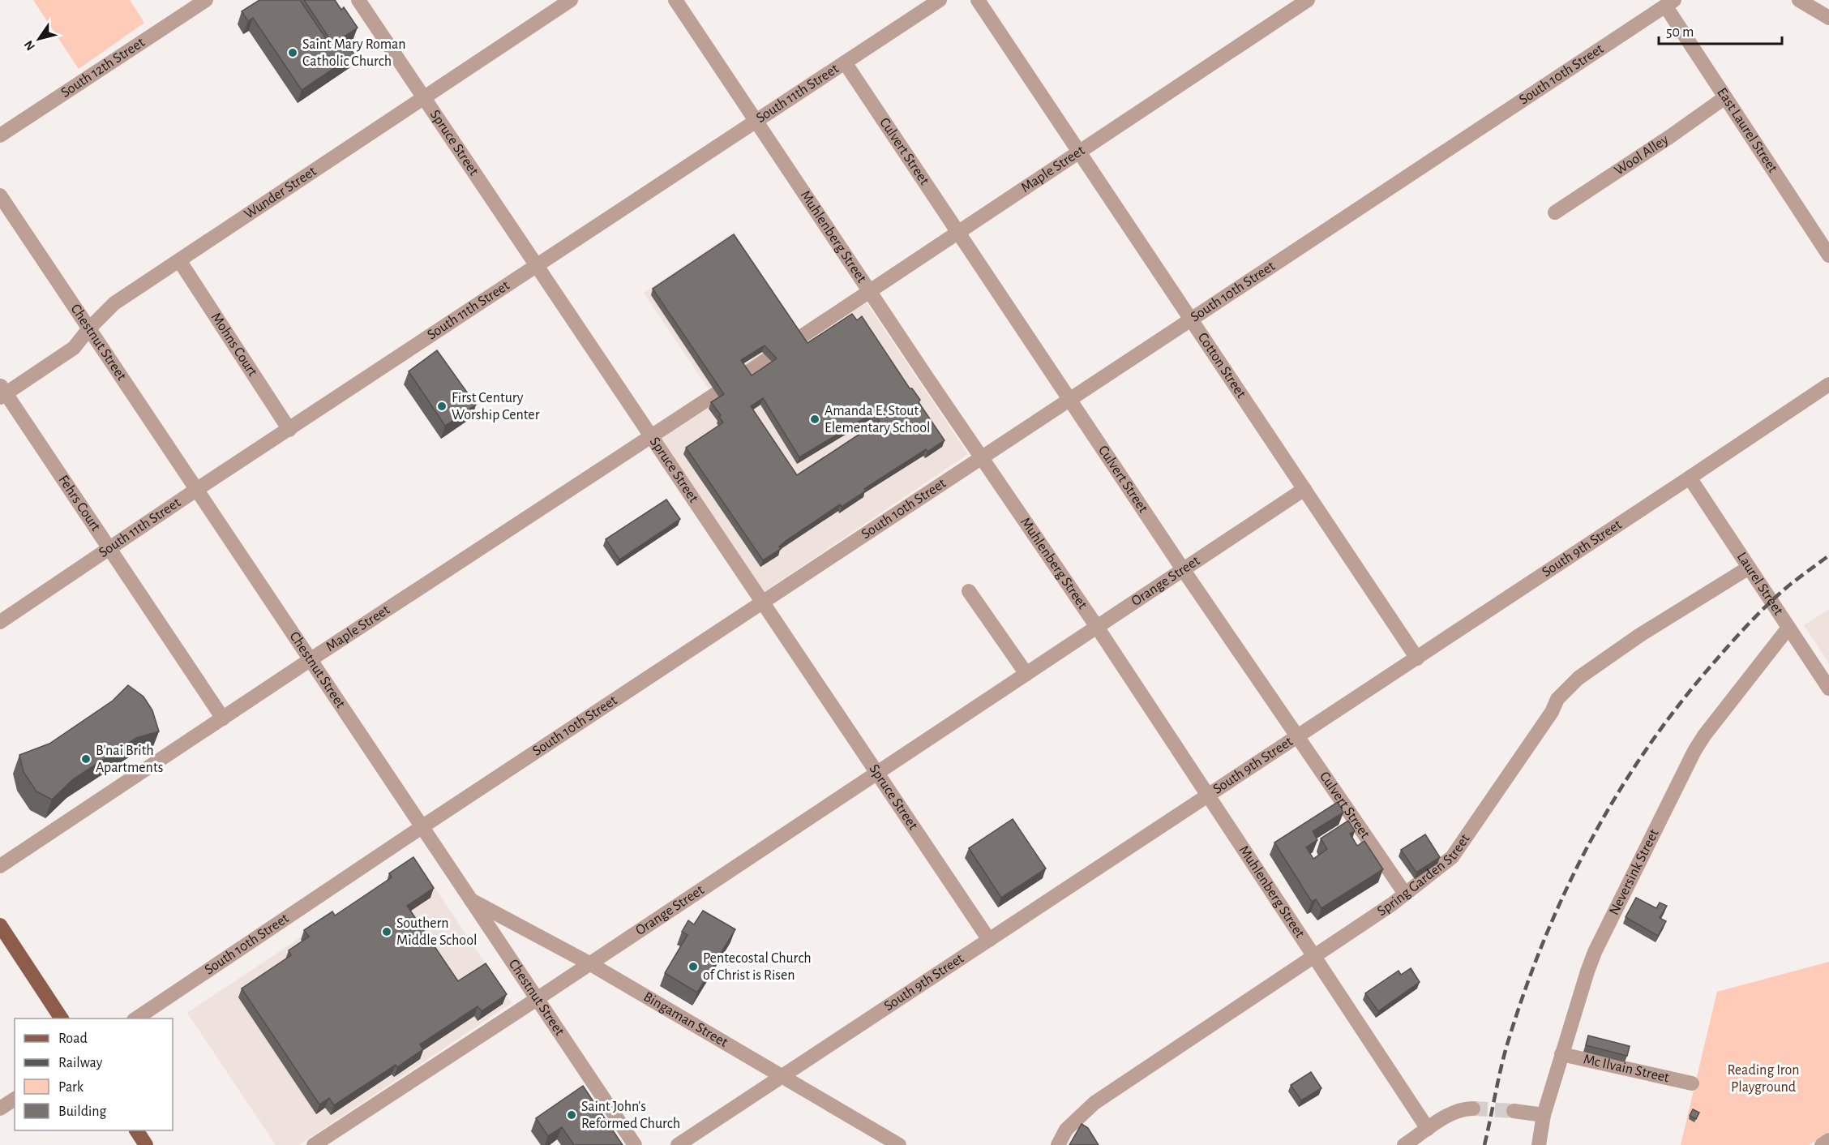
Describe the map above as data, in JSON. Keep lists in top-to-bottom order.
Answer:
{
  "streets": {
    "street": [
      "South 12th Street",
      "South 10th Street",
      "South 11th Street",
      "East Laurel Street",
      "Spruce Street",
      "Culvert Street",
      "Wool Alley",
      "Maple Street",
      "Wunder Street",
      "Muhlenberg Street",
      "Chestnut Street",
      "Mohns Court",
      "Cotton Street",
      "Fehrs Court",
      "South 9th Street",
      "Orange Street",
      "Laurel Street",
      "Neversink Street",
      "Spring Garden Street",
      "Bingaman Street",
      "Mc Ilvain Street"
    ]
  },
  "crossings": [
    ["South 10th Street", "East Laurel Street"],
    ["South 10th Street", "Spruce Street"],
    ["South 10th Street", "Culvert Street"],
    ["South 10th Street", "Muhlenberg Street"],
    ["South 10th Street", "Chestnut Street"],
    ["South 10th Street", "Cotton Street"],
    ["South 11th Street", "Spruce Street"],
    ["South 11th Street", "Culvert Street"],
    ["South 11th Street", "Muhlenberg Street"],
    ["South 11th Street", "Chestnut Street"],
    ["South 11th Street", "Mohns Court"],
    ["South 11th Street", "Fehrs Court"],
    ["East Laurel Street", "Wool Alley"],
    ["Spruce Street", "Maple Street"],
    ["Spruce Street", "Wunder Street"],
    ["Spruce Street", "South 9th Street"],
    ["Spruce Street", "Orange Street"],
    ["Culvert Street", "Maple Street"],
    ["Culvert Street", "South 9th Street"],
    ["Culvert Street", "Orange Street"],
    ["Culvert Street", "Spring Garden Street"],
    ["Maple Street", "Muhlenberg Street"],
    ["Maple Street", "Chestnut Street"],
    ["Maple Street", "Cotton Street"],
    ["Maple Street", "Fehrs Court"],
    ["Wunder Street", "Chestnut Street"],
    ["Wunder Street", "Mohns Court"],
    ["Wunder Street", "Fehrs Court"],
    ["Muhlenberg Street", "South 9th Street"],
    ["Muhlenberg Street", "Orange Street"],
    ["Muhlenberg Street", "Spring Garden Street"],
    ["Chestnut Street", "Orange Street"],
    ["Chestnut Street", "Bingaman Street"],
    ["Cotton Street", "South 9th Street"],
    ["Cotton Street", "Orange Street"],
    ["South 9th Street", "Laurel Street"],
    ["South 9th Street", "Bingaman Street"],
    ["Orange Street", "Bingaman Street"],
    ["Laurel Street", "Neversink Street"],
    ["Laurel Street", "Spring Garden Street"],
    ["Neversink Street", "Mc Ilvain Street"]
  ],
  "parks": ["Reading Iron Playground"],
  "places": [
    "Saint Mary Roman Catholic Church",
    "First Century Worship Center",
    "Amanda E. Stout Elementary School",
    "B'nai Brith Apartments",
    "Southern Middle School",
    "Pentecostal Church of Christ is Risen",
    "Saint John's Reformed Church"
  ],
  "legend": [
    "Road",
    "Railway",
    "Park",
    "Building"
  ],
  "scale_bar": "50 m",
  "north": "bottom left"
}
